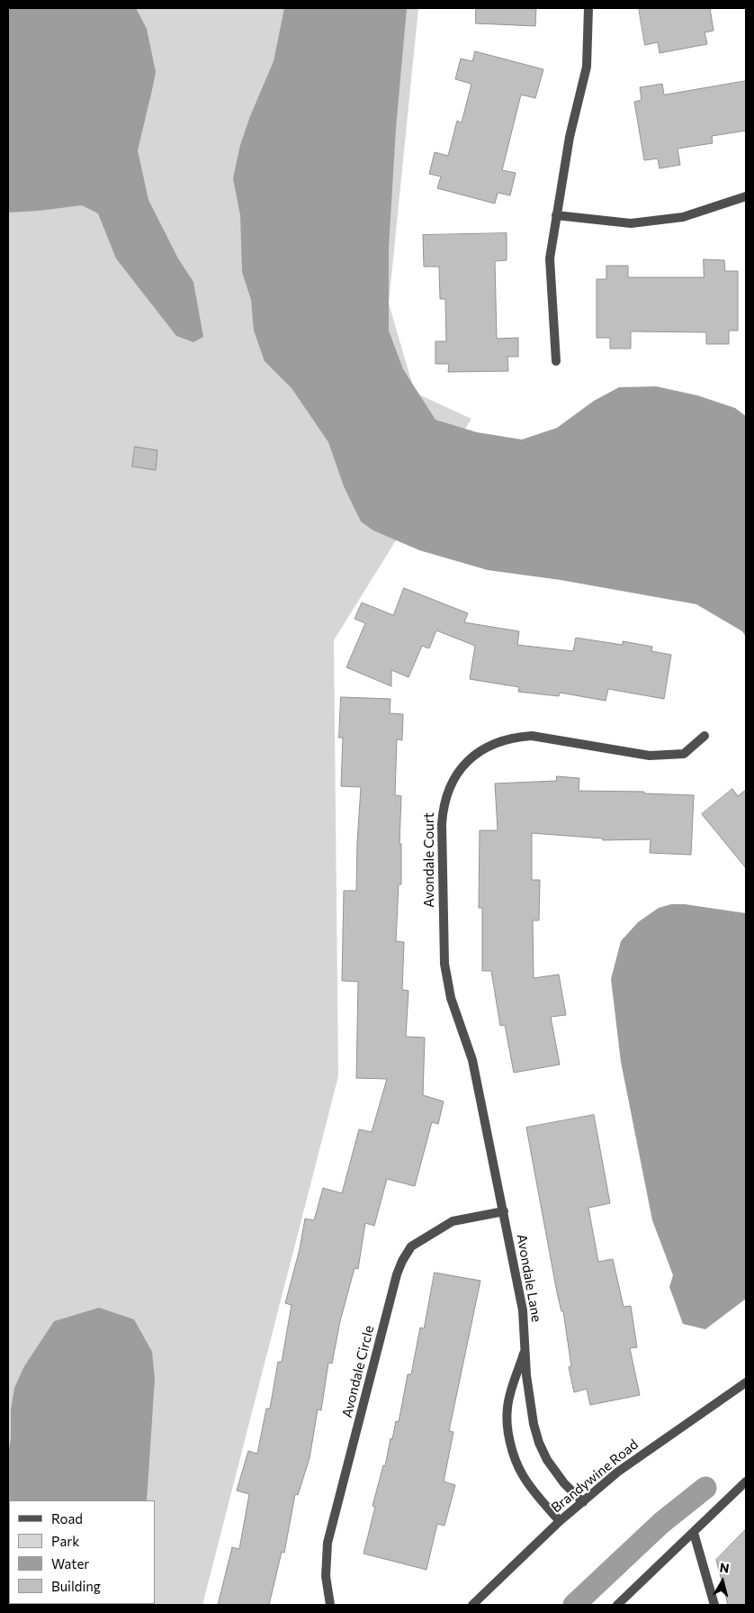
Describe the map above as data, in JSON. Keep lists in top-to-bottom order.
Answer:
{
  "streets": {
    "street": [
      "Avondale Court",
      "Avondale Lane",
      "Avondale Circle",
      "Brandywine Road"
    ]
  },
  "crossings": [
    ["Avondale Court", "Avondale Lane"],
    ["Avondale Court", "Avondale Circle"],
    ["Avondale Lane", "Avondale Circle"],
    ["Avondale Lane", "Brandywine Road"]
  ],
  "legend": [
    "Road",
    "Park",
    "Water",
    "Building"
  ],
  "north": "top"
}
